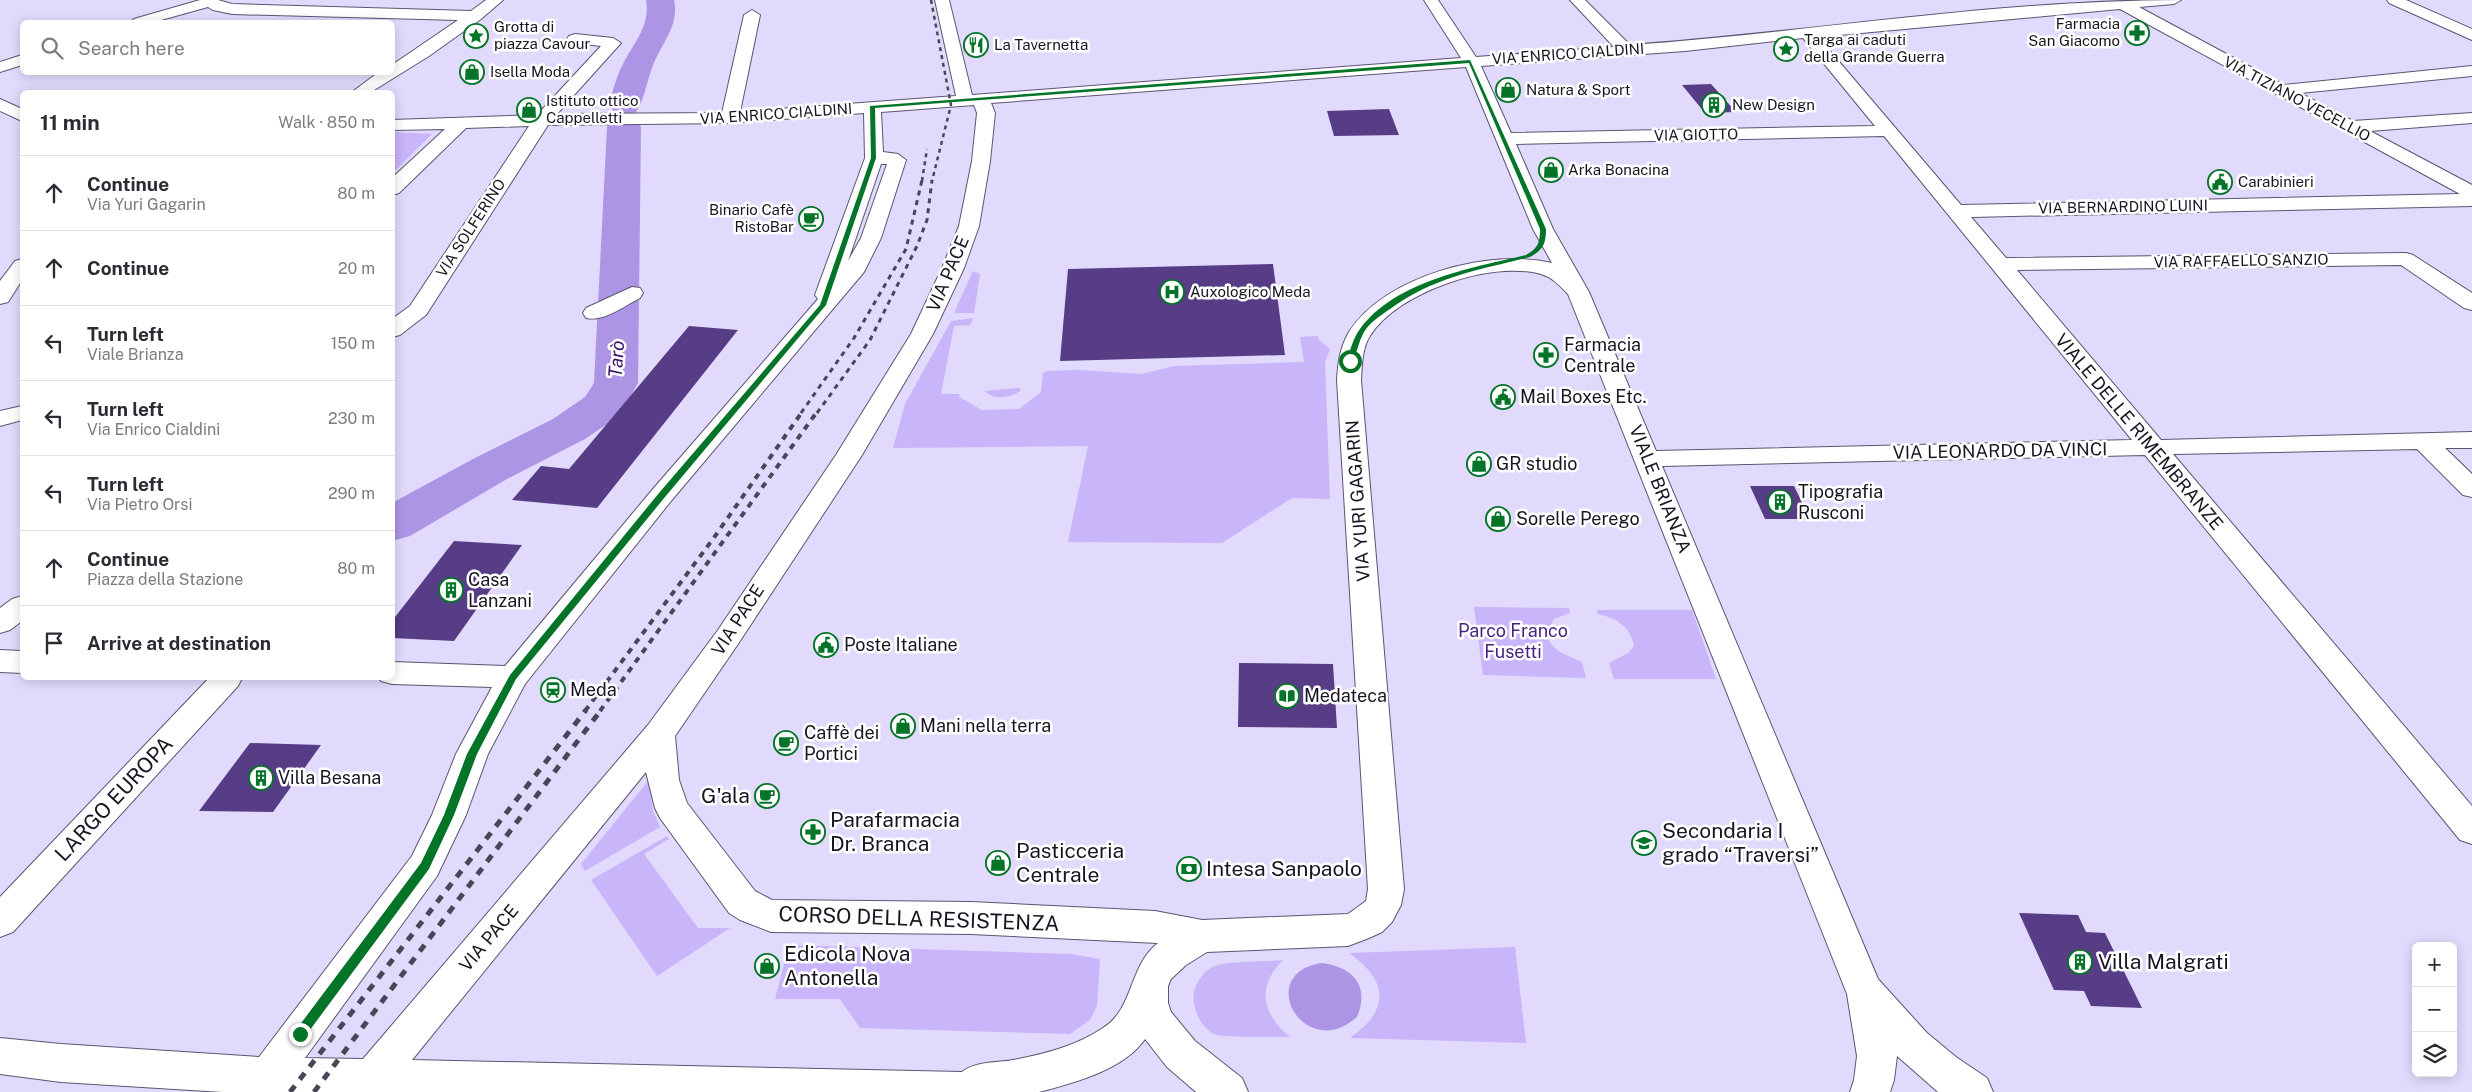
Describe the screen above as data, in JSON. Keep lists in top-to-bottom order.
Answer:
{
  "streets": {
    "street": [
      "VIA ENRICO CIALDINI",
      "VIA TIZIANO VECELLIO",
      "VIA GIOTTO",
      "VIA BERNARDINO LUINI",
      "VIA SOLFERINO",
      "VIA RAFFAELLO SANZIO",
      "VIA PACE",
      "VIALE DELLE RIMEMBRANZE",
      "VIA LEONARDO DA VINCI",
      "VIALE BRIANZA",
      "VIA YURI GAGARIN",
      "LARGO EUROPA",
      "CORSO DELLA RESISTENZA"
    ]
  },
  "crossings": [
    ["VIA ENRICO CIALDINI", "VIA TIZIANO VECELLIO"],
    ["VIA ENRICO CIALDINI", "VIA SOLFERINO"],
    ["VIA ENRICO CIALDINI", "VIA PACE"],
    ["VIA ENRICO CIALDINI", "VIALE DELLE RIMEMBRANZE"],
    ["VIA ENRICO CIALDINI", "VIALE BRIANZA"],
    ["VIA GIOTTO", "VIALE DELLE RIMEMBRANZE"],
    ["VIA GIOTTO", "VIALE BRIANZA"],
    ["VIA BERNARDINO LUINI", "VIALE DELLE RIMEMBRANZE"],
    ["VIA RAFFAELLO SANZIO", "VIALE DELLE RIMEMBRANZE"],
    ["VIA PACE", "CORSO DELLA RESISTENZA"],
    ["VIALE DELLE RIMEMBRANZE", "VIA LEONARDO DA VINCI"],
    ["VIA LEONARDO DA VINCI", "VIALE BRIANZA"],
    ["VIALE BRIANZA", "VIA YURI GAGARIN"],
    ["VIA YURI GAGARIN", "CORSO DELLA RESISTENZA"]
  ],
  "water": ["Tarò"],
  "parks": ["Parco Franco Fusetti"],
  "places": {
    "pharmacy": ["Farmacia San Giacomo", "Farmacia Centrale", "Parafarmacia Dr. Branca"],
    "place": ["Grotta di piazza Cavour", "Targa ai caduti della Grande Guerra"],
    "restaurant": ["La Tavernetta"],
    "shop": [
      "Isella Moda",
      "Natura & Sport",
      "Istituto ottico Cappelletti",
      "Arka Bonacina",
      "GR studio",
      "Sorelle Perego",
      "Mani nella terra",
      "Pasticceria Centrale",
      "Edicola Nova Antonella"
    ],
    "building": [
      "New Design",
      "Tipografia Rusconi",
      "Casa Lanzani",
      "Villa Besana",
      "Villa Malgrati"
    ],
    "public building": ["Carabinieri", "Mail Boxes Etc.", "Poste Italiane"],
    "cafe": ["Binario Cafè RistoBar", "Caffè dei Portici", "G'ala"],
    "hospital": ["Auxologico Meda"],
    "station": ["Meda"],
    "library": ["Medateca"],
    "school or university": ["Secondaria I grado “Traversi”"],
    "bank": ["Intesa Sanpaolo"]
  },
  "page": {
    "search": "Search here",
    "heading": ["11 min", "Walk · 850 m"],
    "list": [
      ["Continue", "Via Yuri Gagarin", "80 m"],
      ["Continue", "20 m"],
      ["Turn left", "Viale Brianza", "150 m"],
      ["Turn left", "Via Enrico Cialdini", "230 m"],
      ["Turn left", "Via Pietro Orsi", "290 m"],
      ["Continue", "Piazza della Stazione", "80 m"],
      "Arrive at destination"
    ],
    "map_buttons": ["+", "−"]
  }
}
